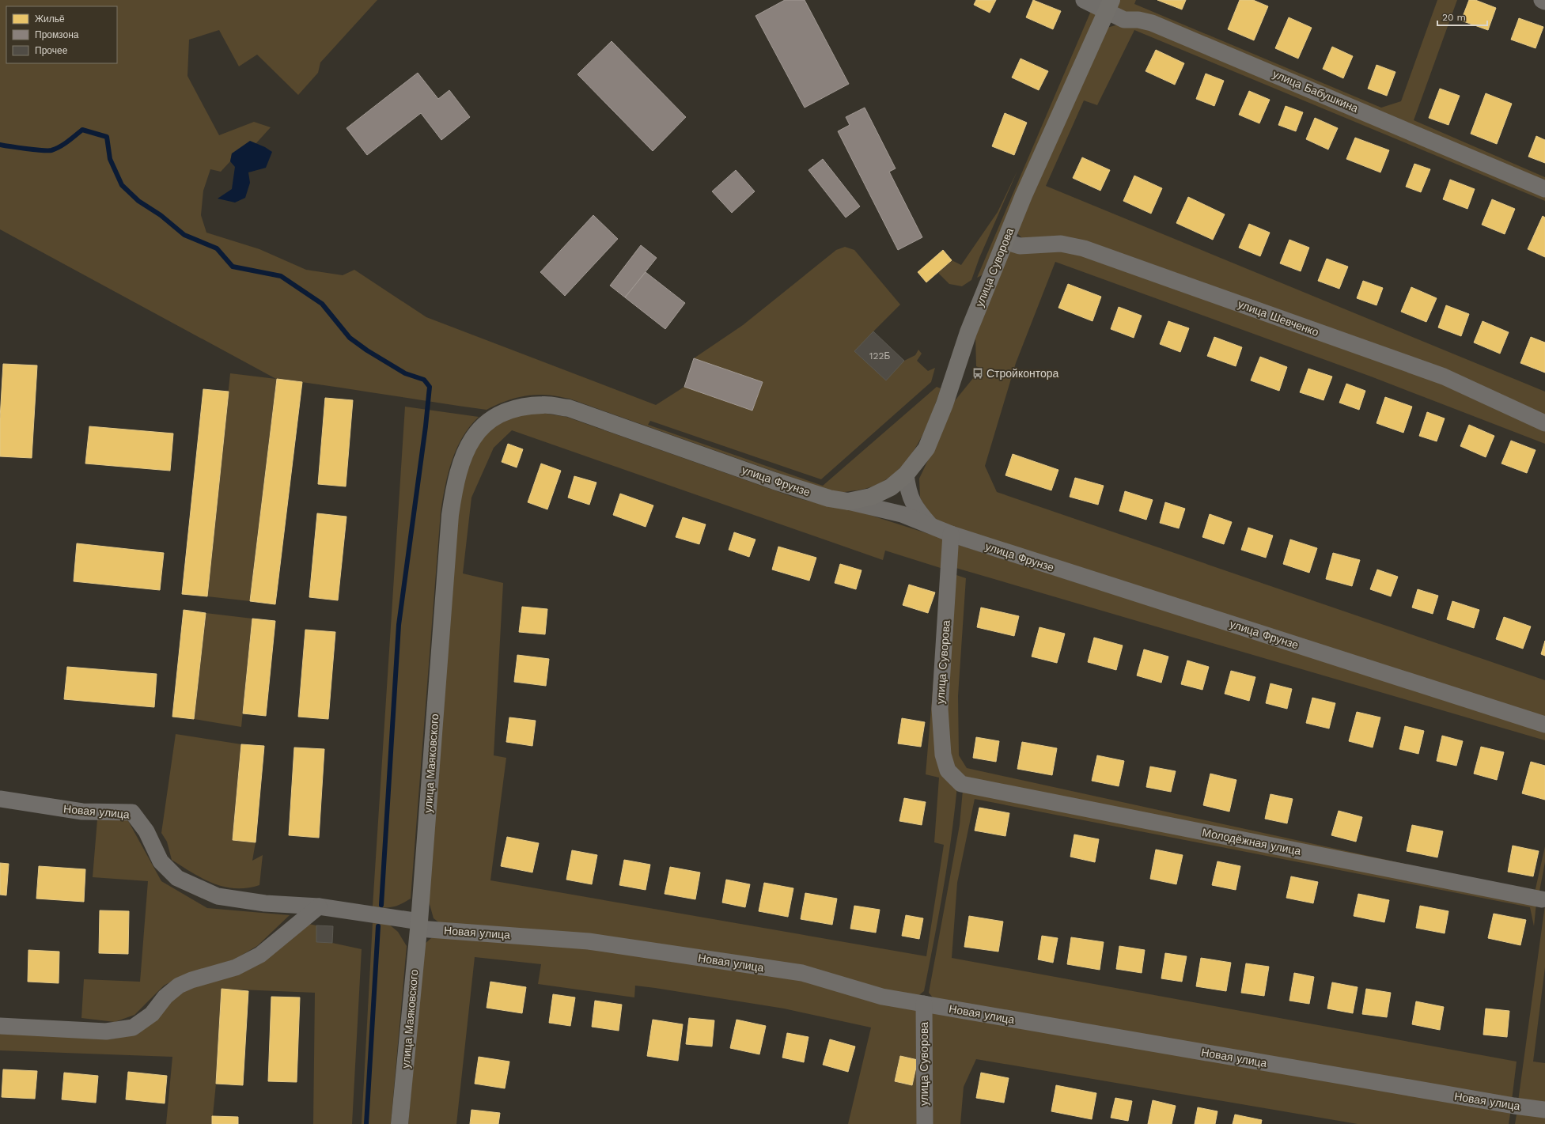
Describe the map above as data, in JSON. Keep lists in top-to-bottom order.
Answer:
{
  "streets": {
    "main road": ["улица Суворова", "улица Фрунзе", "улица Маяковского"],
    "street": [
      "улица Бабушкина",
      "улица Шевченко",
      "Новая улица",
      "Молодёжная улица"
    ]
  },
  "crossings": [
    ["улица Бабушкина", "улица Суворова"],
    ["улица Суворова", "улица Шевченко"],
    ["улица Суворова", "улица Фрунзе"],
    ["улица Суворова", "Новая улица"],
    ["улица Суворова", "Молодёжная улица"],
    ["улица Фрунзе", "улица Маяковского"],
    ["улица Маяковского", "Новая улица"]
  ],
  "places": {
    "bus stop": ["Стройконтора"]
  },
  "house_numbers": ["122Б"],
  "legend": ["Жильё", "Промзона", "Прочее"],
  "scale_bar": "20 m"
}
